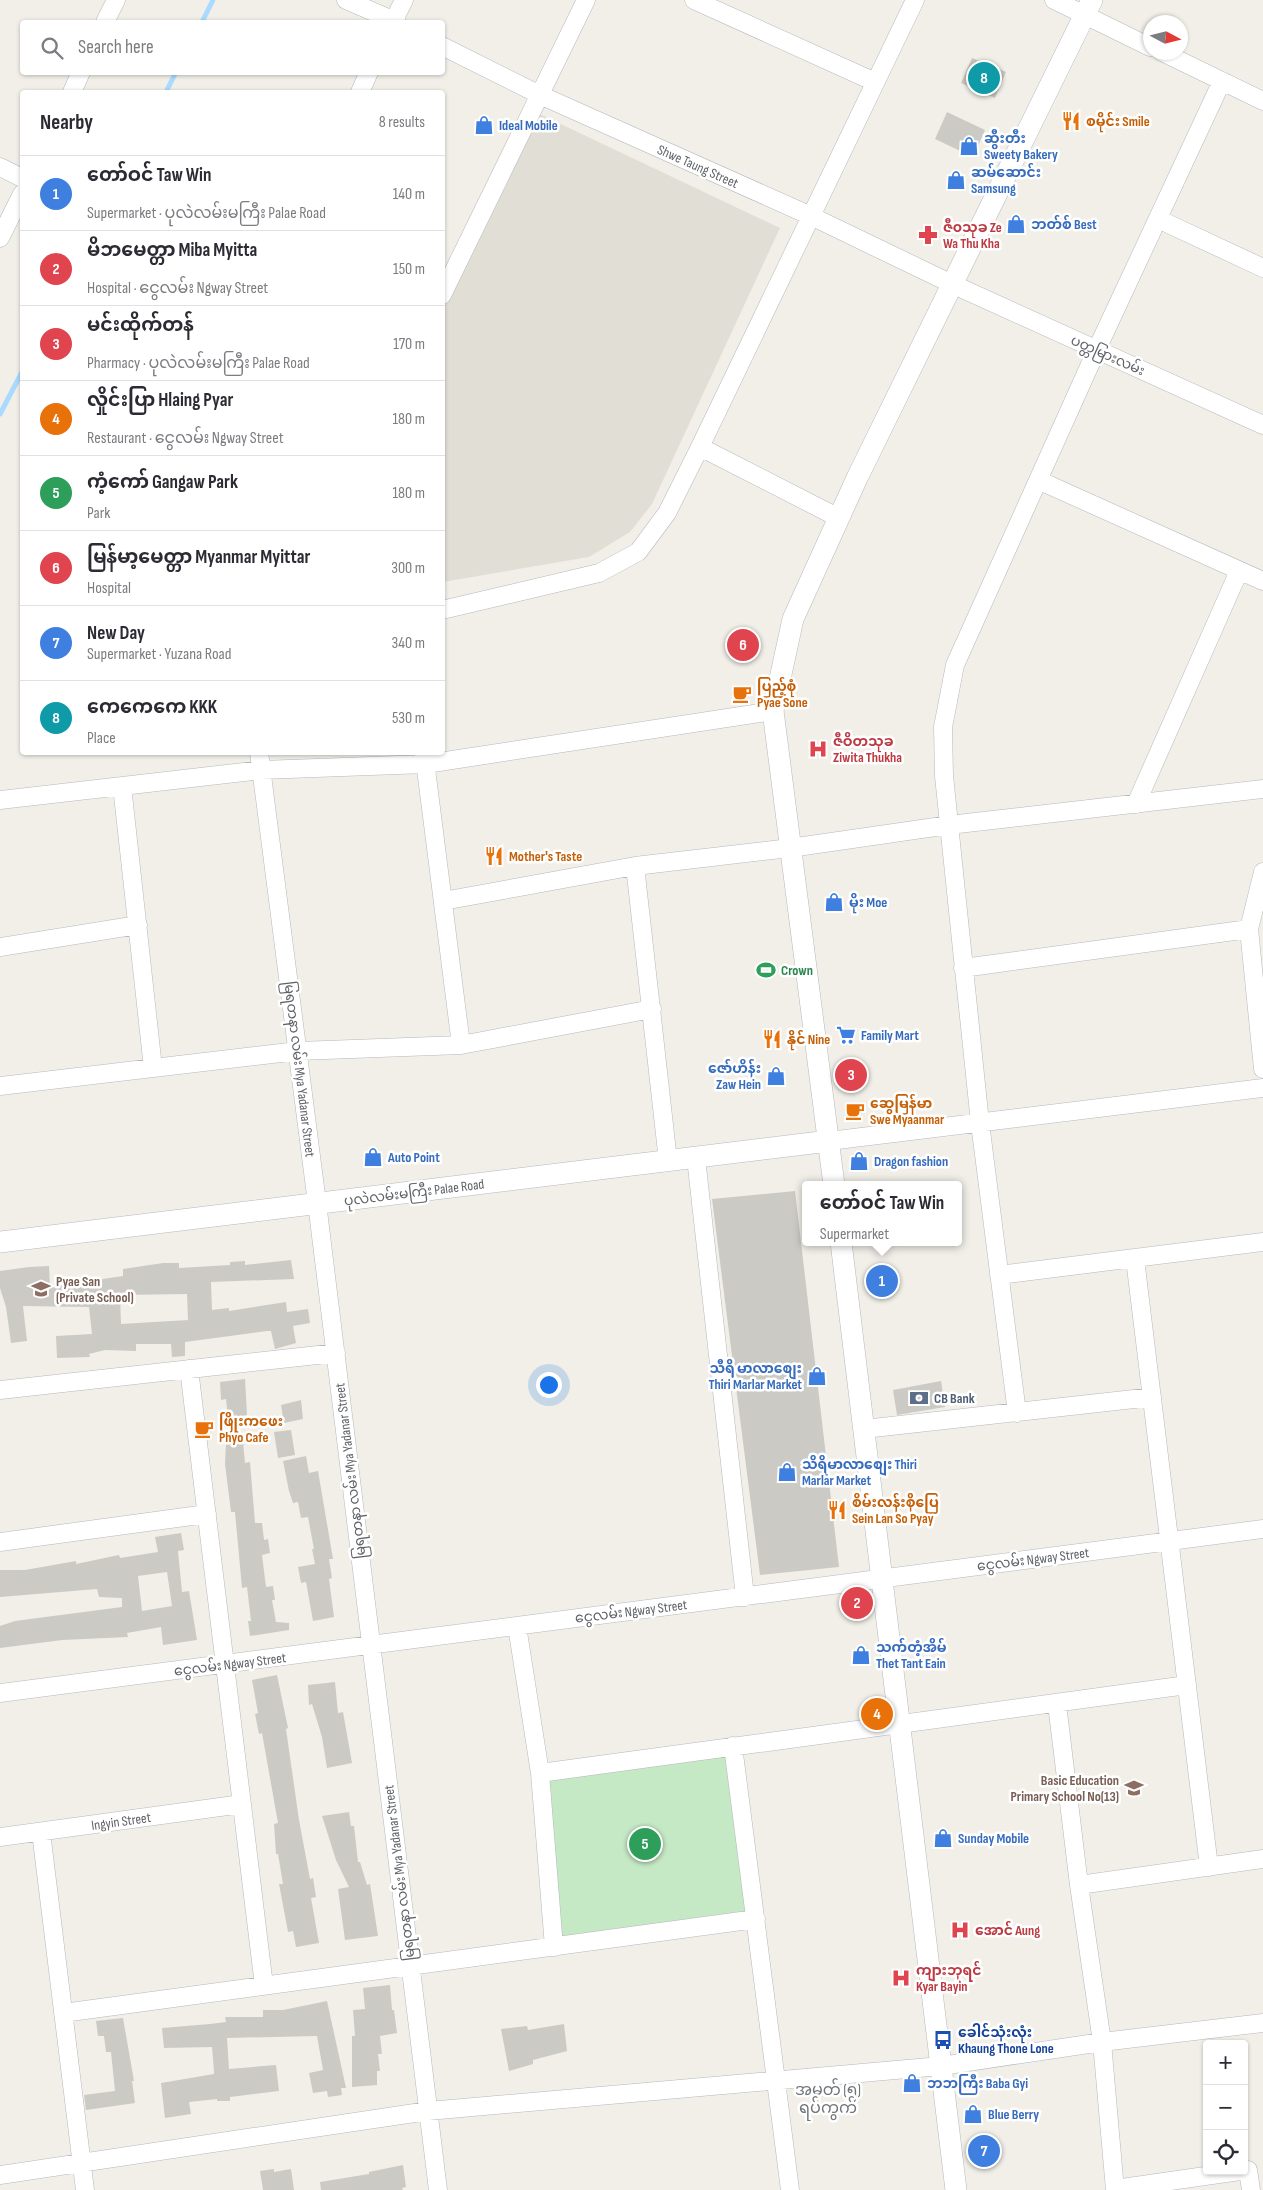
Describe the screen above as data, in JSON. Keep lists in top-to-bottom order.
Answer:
{
  "streets": {
    "street": [
      "Shwe Taung Street",
      "ပတ္တမြားလမ်း",
      "မြရတနာ လမ်း Mya Yadanar Street",
      "ပုလဲလမ်းမကြီး Palae Road",
      "ငွေလမ်း Ngway Street",
      "Ingyin Street"
    ]
  },
  "crossings": [
    ["Shwe Taung Street", "ပတ္တမြားလမ်း"],
    ["မြရတနာ လမ်း Mya Yadanar Street", "ပုလဲလမ်းမကြီး Palae Road"],
    ["မြရတနာ လမ်း Mya Yadanar Street", "ငွေလမ်း Ngway Street"]
  ],
  "districts": ["အမှတ် (၅) ရပ်ကွက်"],
  "places": {
    "restaurant": [
      "စမိုင်း Smile",
      "Mother's Taste",
      "နိုင် Nine",
      "စိမ်းလန်းစိုပြေ Sein Lan So Pyay"
    ],
    "shop": [
      "Ideal Mobile",
      "ဆွီးတီး Sweety Bakery",
      "ဆမ်ဆောင်း Samsung",
      "ဘတ်စ် Best",
      "မိုး Moe",
      "ဇော်ဟိန်း Zaw Hein",
      "Auto Point",
      "Dragon fashion",
      "သီရိ မာလာစျေး Thiri Marlar Market",
      "သိရိမာလာစျေး Thiri Marlar Market",
      "သက်တံ့အိမ် Thet Tant Eain",
      "Sunday Mobile",
      "ဘဘကြီး Baba Gyi",
      "Blue Berry"
    ],
    "pharmacy": ["ဇီ၀သုခ Ze Wa Thu Kha"],
    "cafe": ["ပြည့်စုံ Pyae Sone", "ဆွေမြန်မာ Swe Myaanmar", "ဖြိုးကဖေး Phyo Cafe"],
    "hospital": ["ဇီဝိတသုခ Ziwita Thukha", "အောင် Aung", "ကျားဘုရင် Kyar Bayin"],
    "sports": ["Crown"],
    "supermarket": ["Family Mart"],
    "school or university": ["Pyae San (Private School)", "Basic Education Primary School No(13)"],
    "bank": ["CB Bank"],
    "bus stop": ["ခေါင်သုံးလုံး Khaung Thone Lone"]
  },
  "north": "right",
  "page": {
    "search": "Search here",
    "pins": [
      "8",
      "6",
      "3",
      "1",
      "2",
      "4",
      "5",
      "7"
    ],
    "heading": ["Nearby", "8 results"],
    "list": [
      {
        "mark": "1",
        "name": "တော်ဝင် Taw Win",
        "note": "Supermarket · ပုလဲလမ်းမကြီး Palae Road",
        "value": "140 m"
      },
      {
        "mark": "2",
        "name": "မိဘမေတ္တာ Miba Myitta",
        "note": "Hospital · ငွေလမ်း Ngway Street",
        "value": "150 m"
      },
      {
        "mark": "3",
        "name": "မင်းထိုက်တန်",
        "note": "Pharmacy · ပုလဲလမ်းမကြီး Palae Road",
        "value": "170 m"
      },
      {
        "mark": "4",
        "name": "လှိုင်းပြာ Hlaing Pyar",
        "note": "Restaurant · ငွေလမ်း Ngway Street",
        "value": "180 m"
      },
      {
        "mark": "5",
        "name": "ကံ့ကော် Gangaw Park",
        "note": "Park",
        "value": "180 m"
      },
      {
        "mark": "6",
        "name": "မြန်မာ့မေတ္တာ Myanmar Myittar",
        "note": "Hospital",
        "value": "300 m"
      },
      {
        "mark": "7",
        "name": "New Day",
        "note": "Supermarket · Yuzana Road",
        "value": "340 m"
      },
      {
        "mark": "8",
        "name": "ကေကေကေ KKK",
        "note": "Place",
        "value": "530 m"
      }
    ],
    "popup": ["တော်ဝင် Taw Win", "Supermarket"],
    "map_buttons": ["+", "−"]
  }
}
